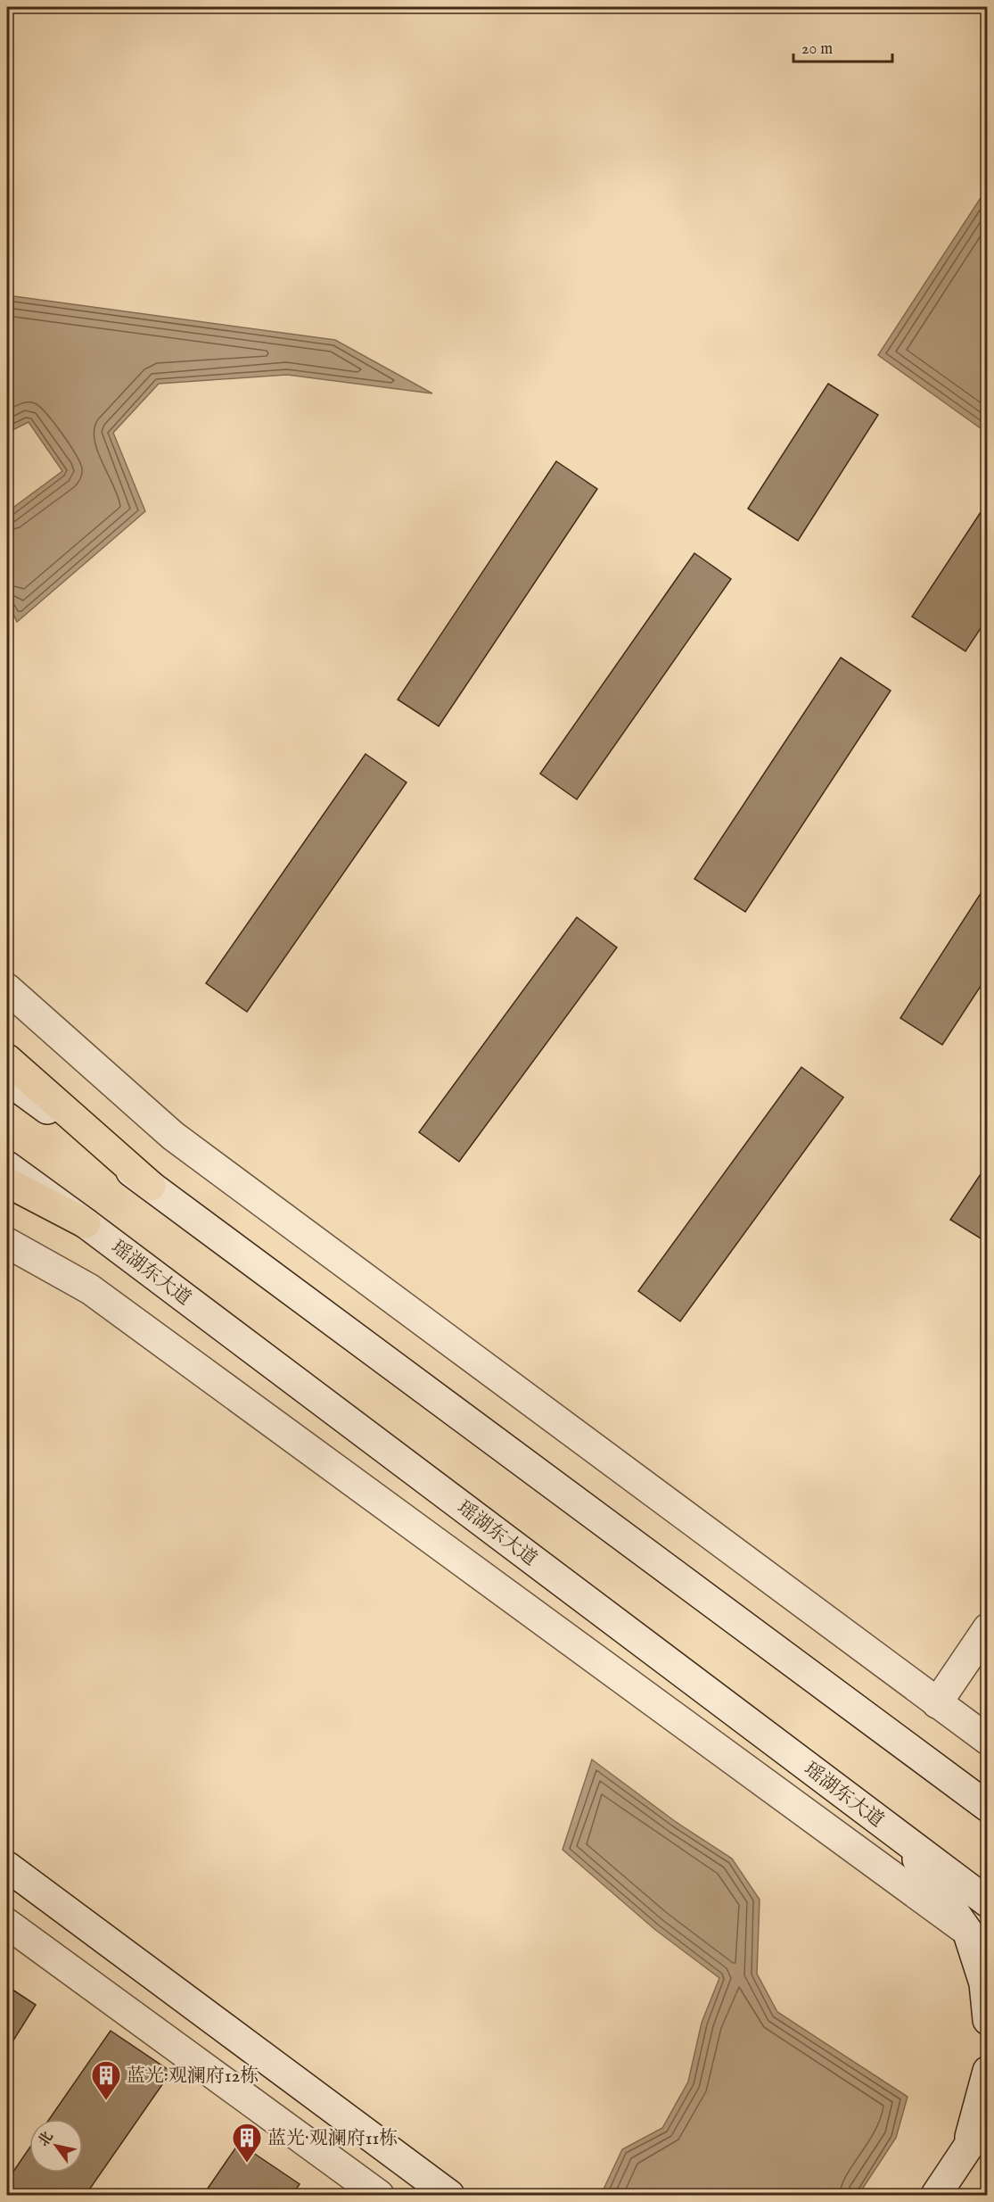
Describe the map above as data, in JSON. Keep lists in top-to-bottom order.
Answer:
{
  "streets": {
    "street": ["瑶湖东大道"]
  },
  "places": {
    "building": ["蓝光·观澜府12栋", "蓝光·观澜府11栋"]
  },
  "scale_bar": "20 m",
  "north": "top left"
}
